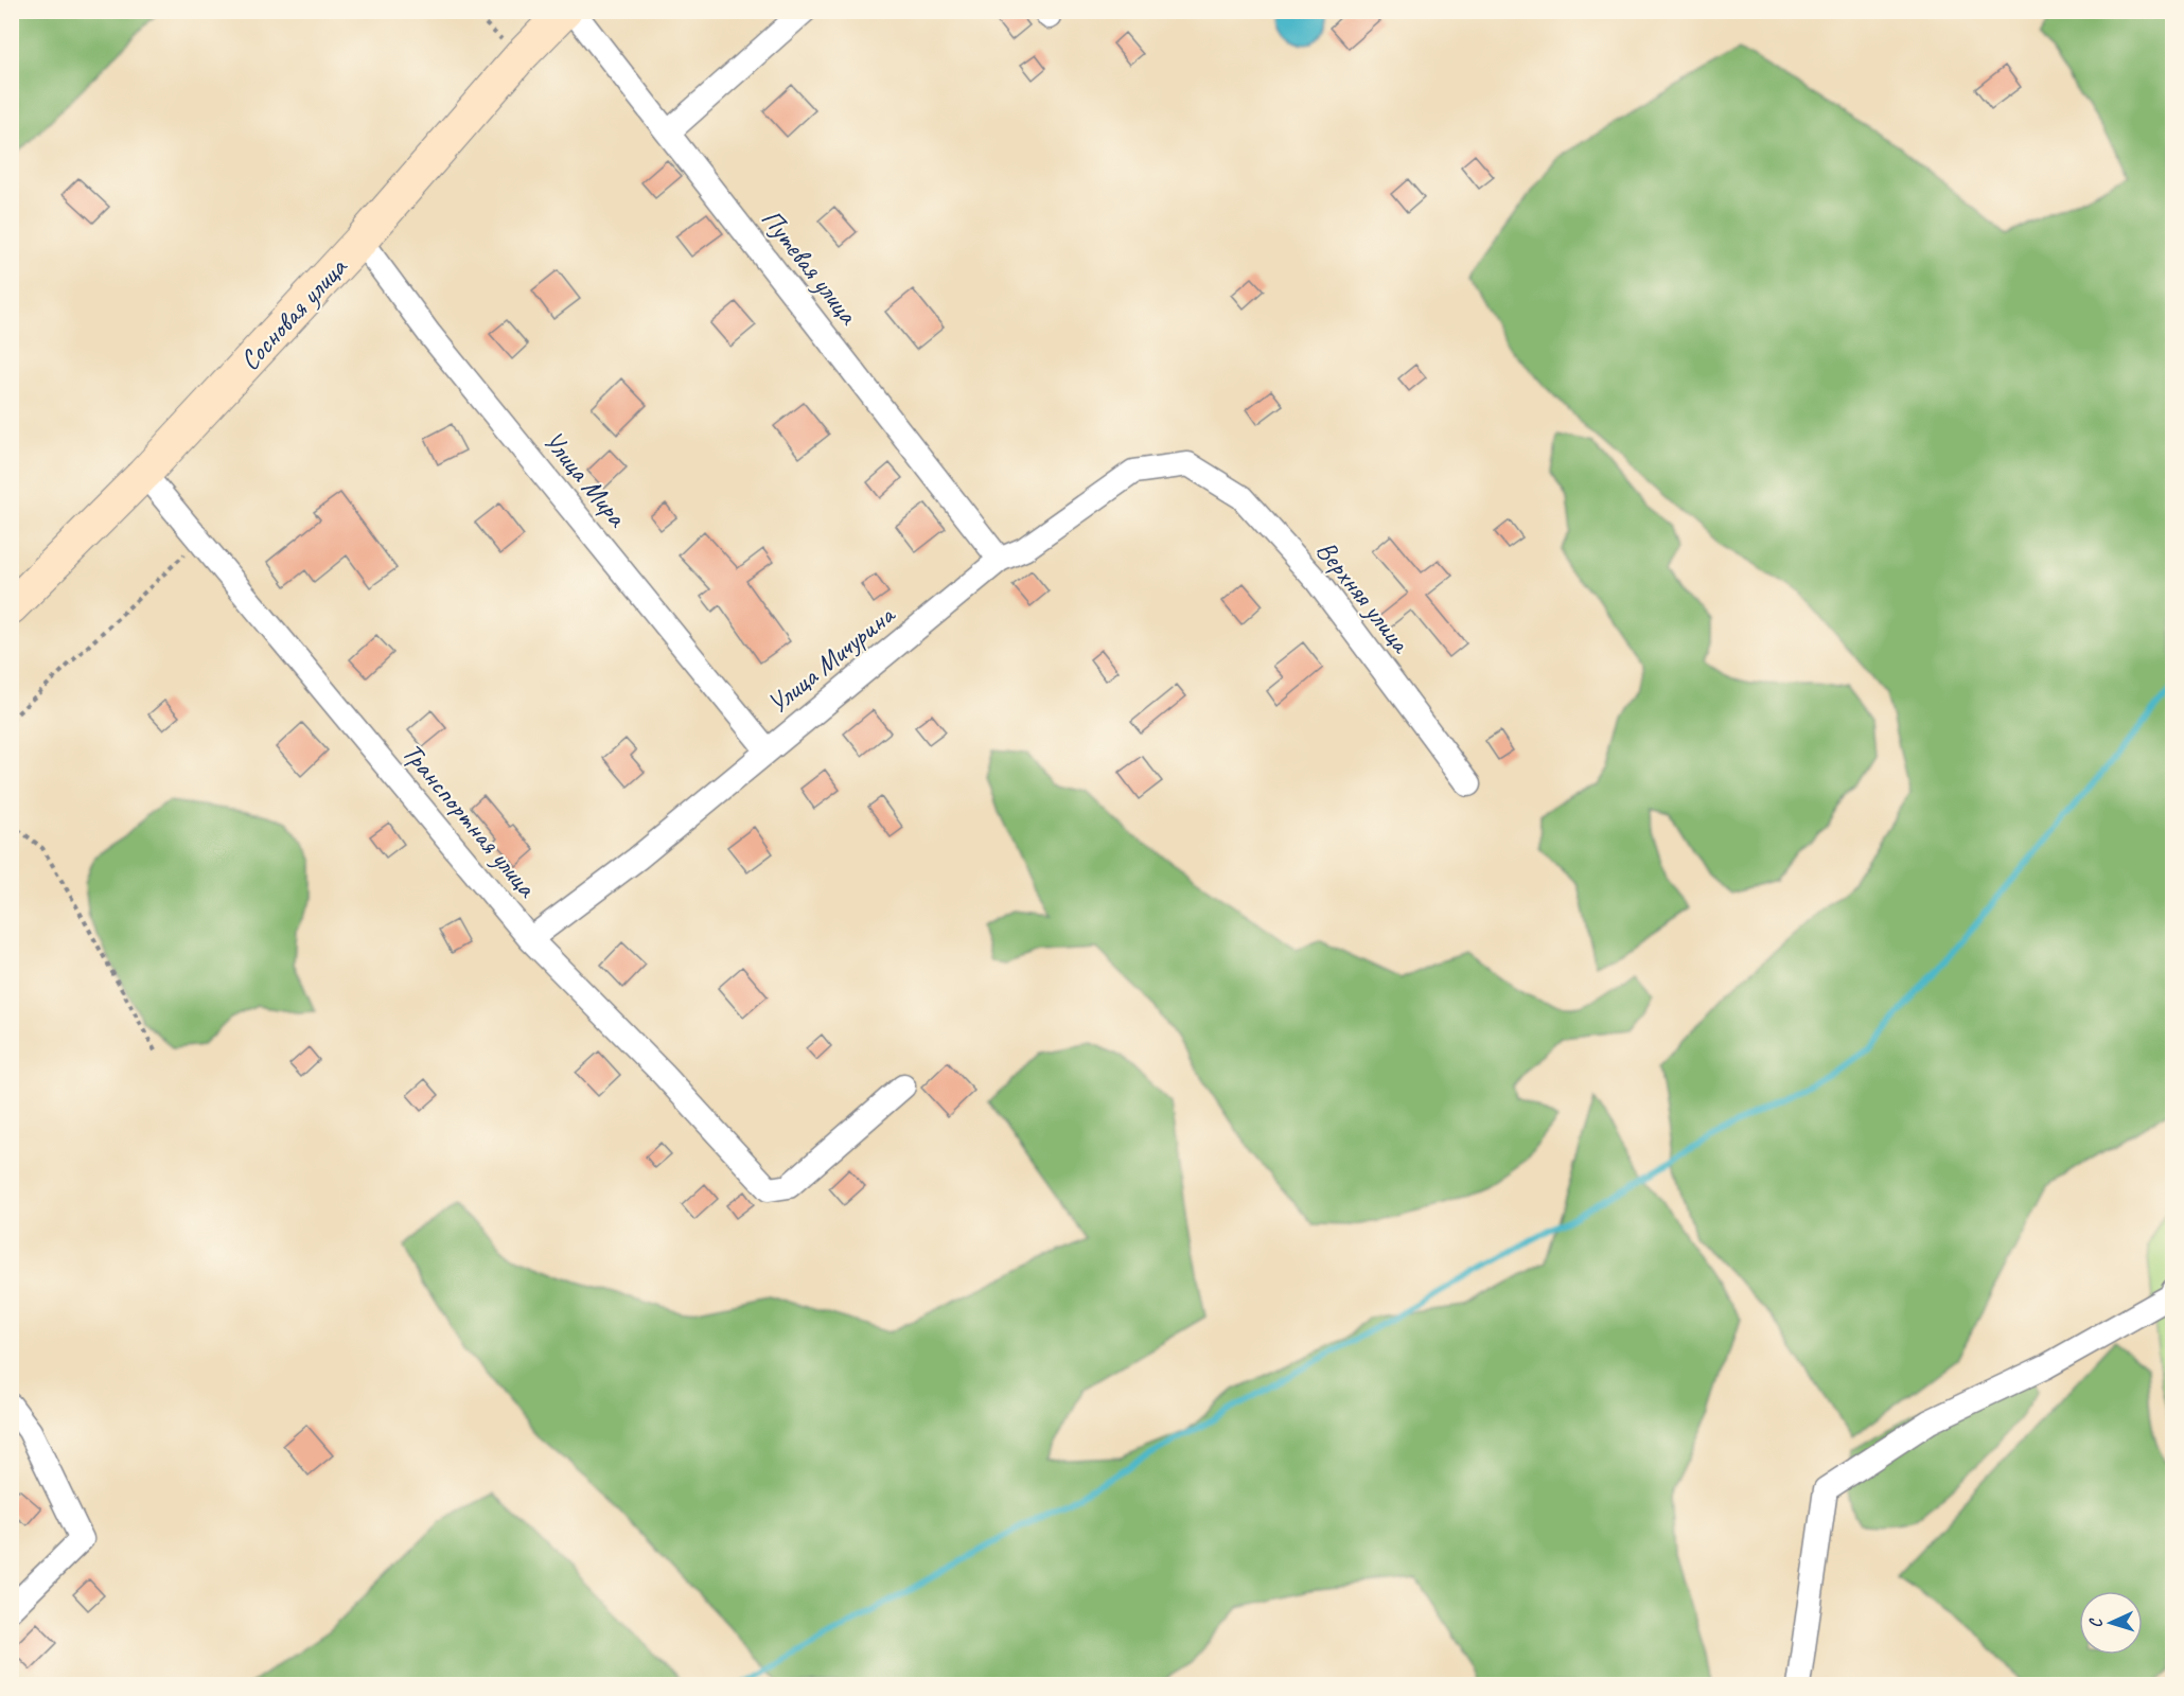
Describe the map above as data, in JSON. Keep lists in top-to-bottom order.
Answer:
{
  "streets": {
    "street": [
      "Путевая улица",
      "Сосновая улица",
      "Улица Мира",
      "Верхняя улица",
      "Улица Мичурина",
      "Транспортная улица"
    ]
  },
  "crossings": [
    ["Путевая улица", "Улица Мичурина"],
    ["Сосновая улица", "Улица Мира"],
    ["Сосновая улица", "Транспортная улица"],
    ["Улица Мира", "Улица Мичурина"],
    ["Верхняя улица", "Улица Мичурина"],
    ["Улица Мичурина", "Транспортная улица"]
  ],
  "north": "left"
}
